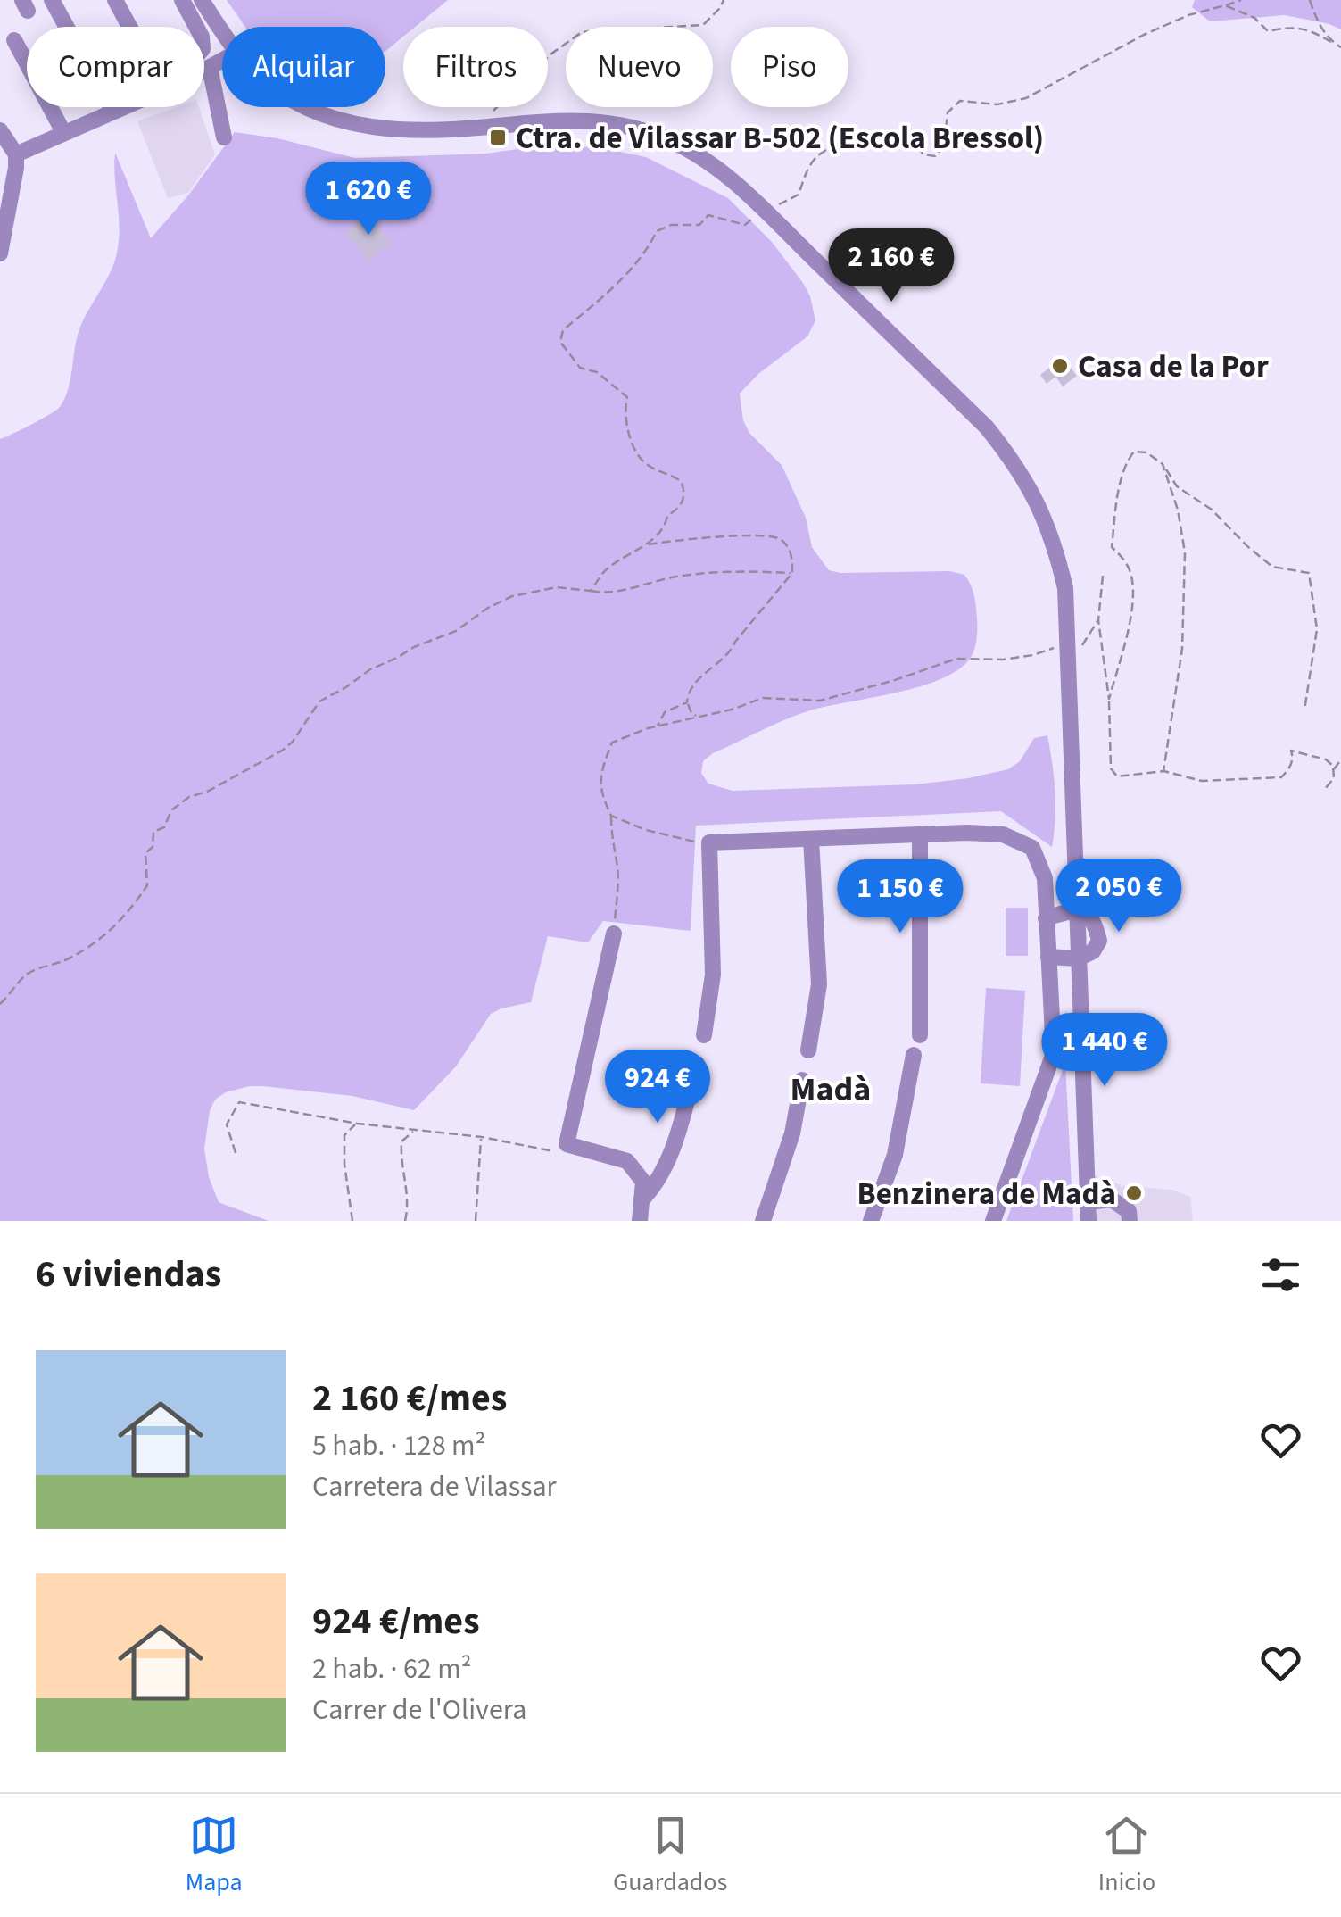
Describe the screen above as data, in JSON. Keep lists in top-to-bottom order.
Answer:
{
  "districts": ["Madà"],
  "places": {
    "transit": ["Ctra. de Vilassar B-502 (Escola Bressol)"],
    "other": ["Casa de la Por", "Benzinera de Madà"]
  },
  "page": {
    "chip": [
      "Comprar",
      "Alquilar",
      "Filtros",
      "Nuevo",
      "Piso"
    ],
    "price": [
      "1 620 €",
      "2 160 €",
      "2 050 €",
      "1 150 €",
      "1 440 €",
      "924 €"
    ],
    "heading": "6 viviendas",
    "list": [
      {
        "name": "2 160 €/mes",
        "note": "5 hab. · 128 m² · Carretera de Vilassar"
      },
      {
        "name": "924 €/mes",
        "note": "2 hab. · 62 m² · Carrer de l'Olivera"
      }
    ],
    "tabs": ["Mapa", "Guardados", "Inicio"]
  }
}
